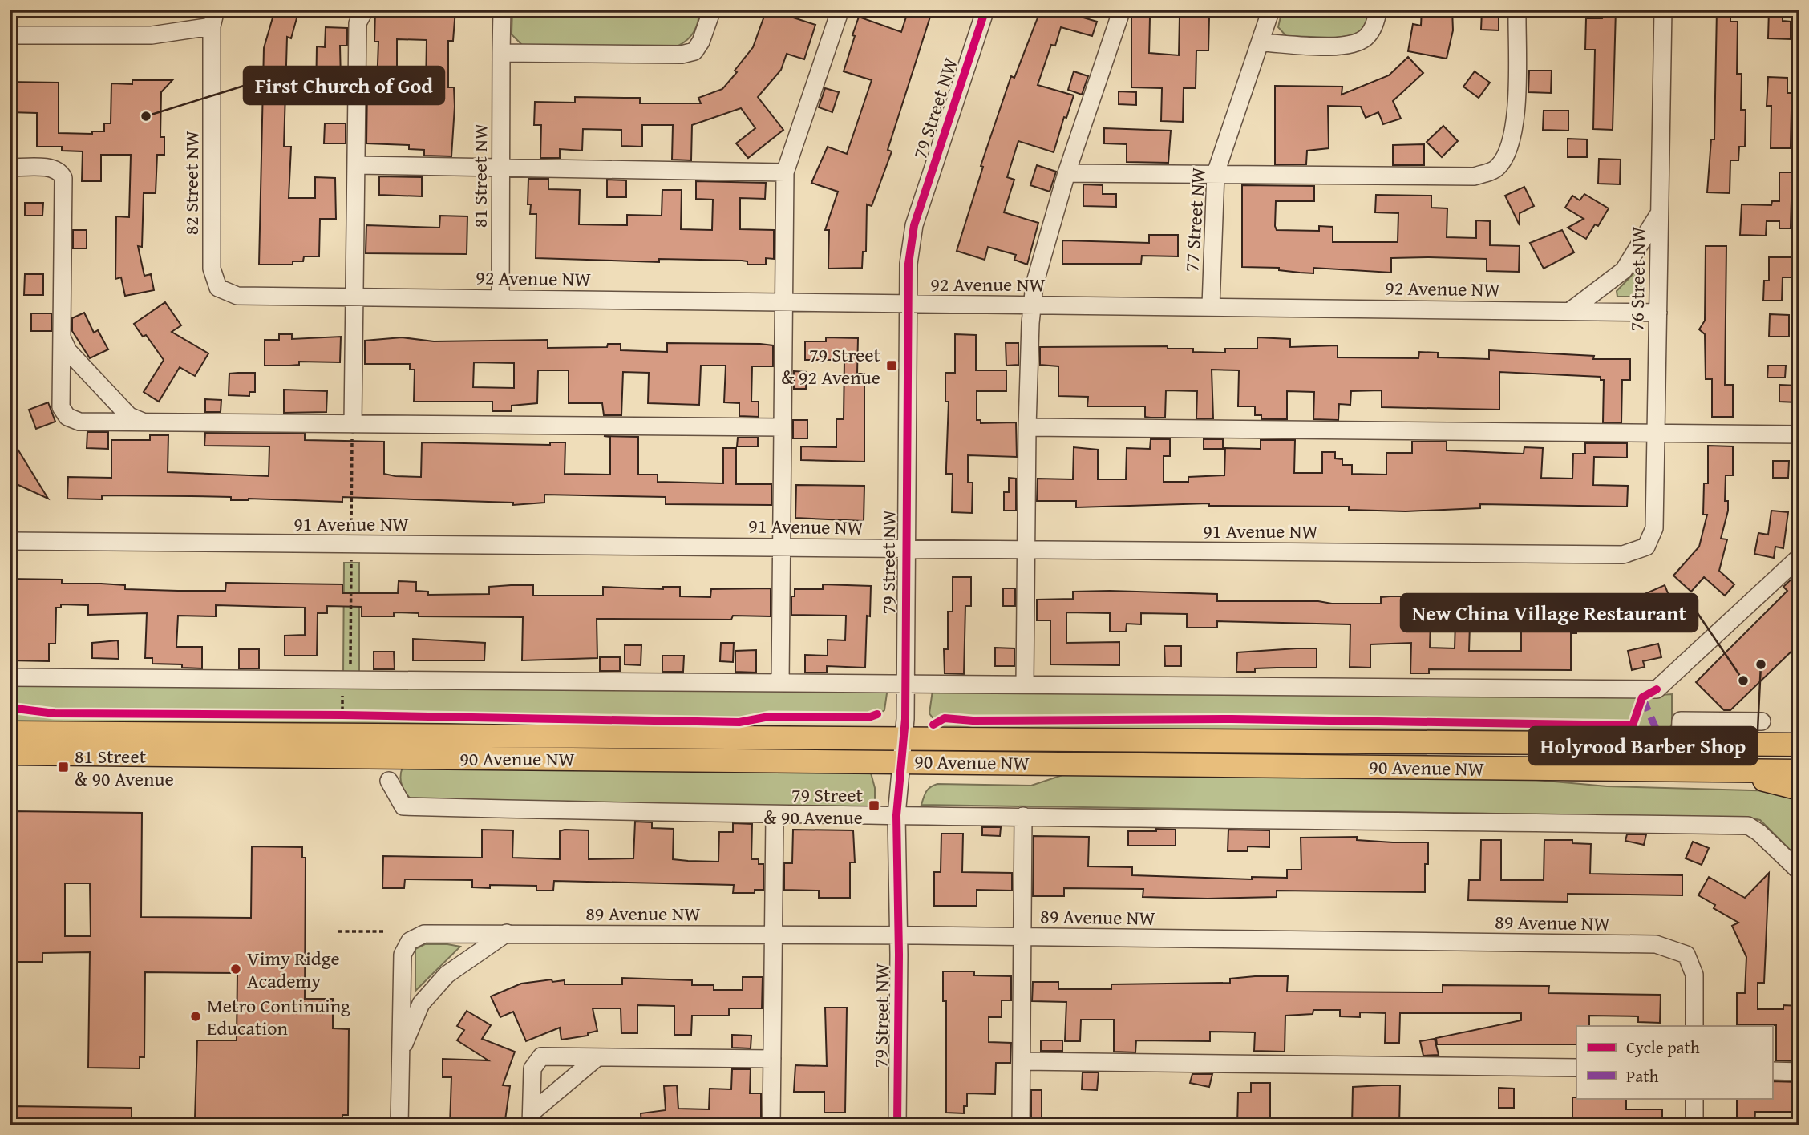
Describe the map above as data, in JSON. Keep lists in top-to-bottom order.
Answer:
{
  "streets": {
    "main road": ["90 Avenue NW"],
    "street": [
      "79 Street NW",
      "81 Street NW",
      "82 Street NW",
      "77 Street NW",
      "92 Avenue NW",
      "76 Street NW",
      "91 Avenue NW",
      "89 Avenue NW"
    ]
  },
  "crossings": [
    ["79 Street NW", "92 Avenue NW"],
    ["79 Street NW", "91 Avenue NW"],
    ["79 Street NW", "90 Avenue NW"],
    ["79 Street NW", "89 Avenue NW"],
    ["81 Street NW", "92 Avenue NW"],
    ["82 Street NW", "92 Avenue NW"],
    ["77 Street NW", "92 Avenue NW"],
    ["92 Avenue NW", "76 Street NW"],
    ["76 Street NW", "91 Avenue NW"]
  ],
  "places": {
    "other": [
      "First Church of God",
      "Holyrood Barber Shop",
      "New China Village Restaurant",
      "Vimy Ridge Academy",
      "Metro Continuing Education"
    ],
    "transit": ["79 Street & 92 Avenue", "81 Street & 90 Avenue", "79 Street & 90 Avenue"]
  },
  "legend": ["Cycle path", "Path"]
}
